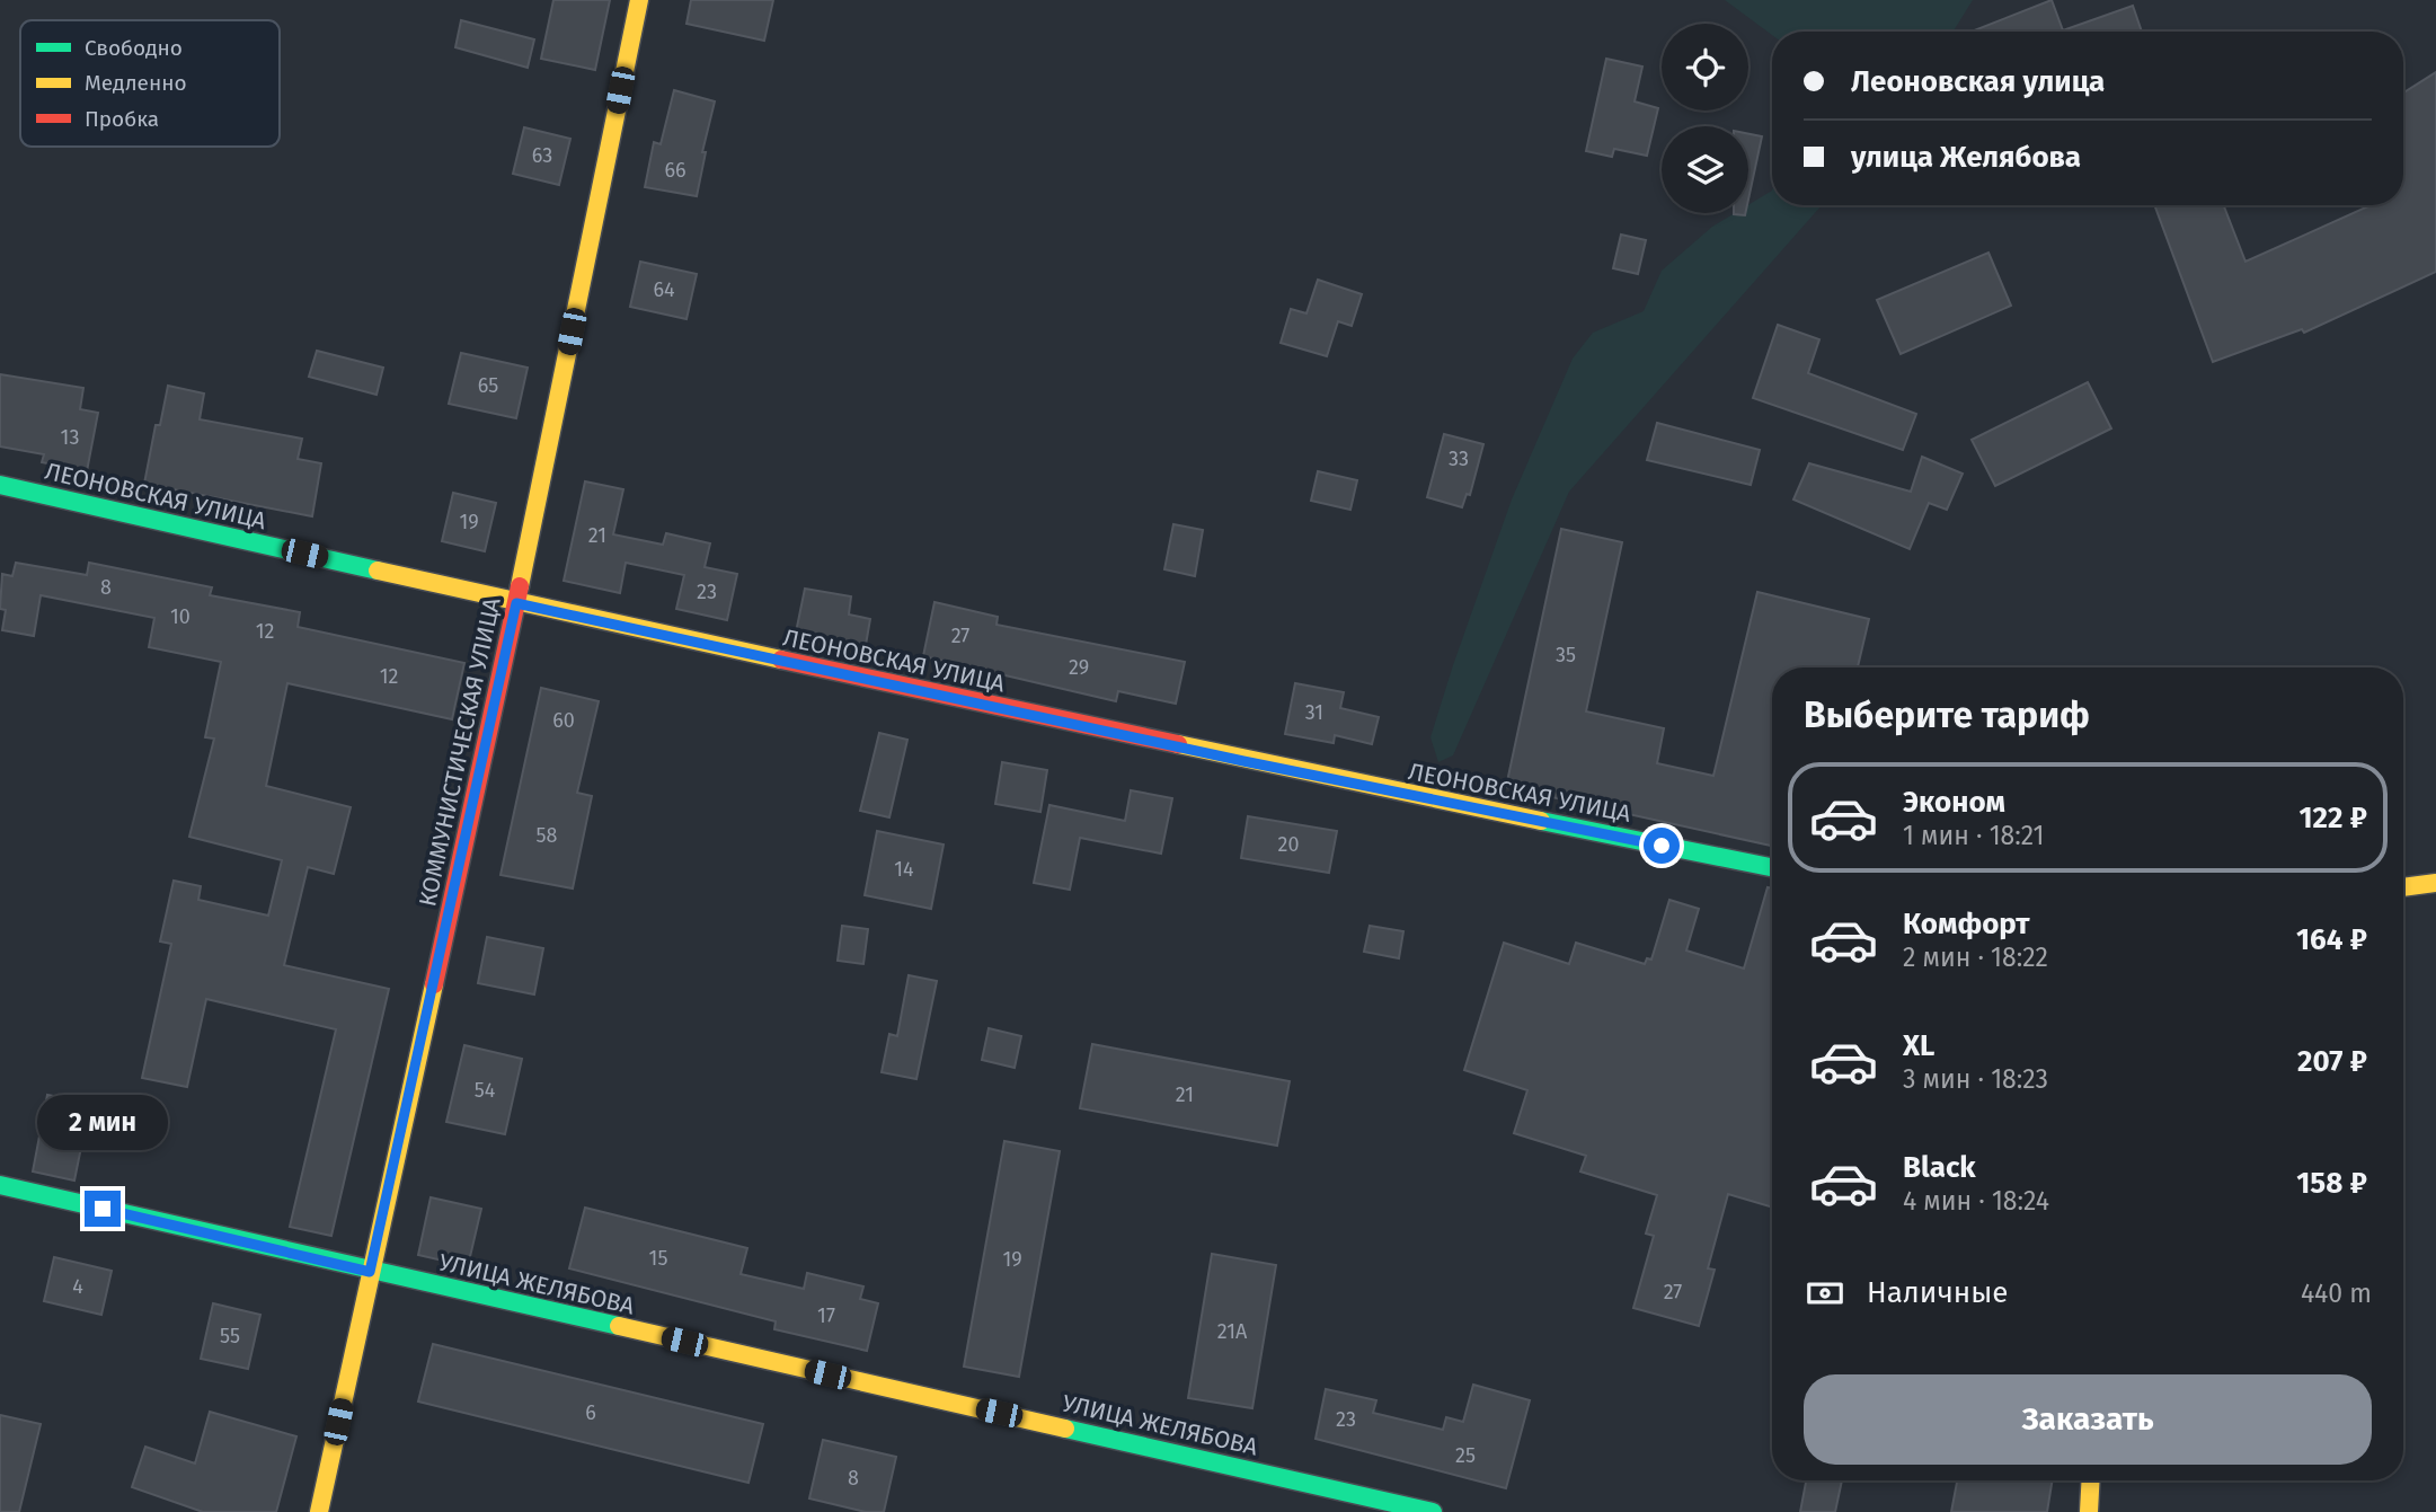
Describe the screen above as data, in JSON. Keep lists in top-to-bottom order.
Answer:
{
  "streets": {
    "street": ["ЛЕОНОВСКАЯ УЛИЦА", "КОММУНИСТИЧЕСКАЯ УЛИЦА", "УЛИЦА ЖЕЛЯБОВА"]
  },
  "crossings": [
    ["ЛЕОНОВСКАЯ УЛИЦА", "КОММУНИСТИЧЕСКАЯ УЛИЦА"],
    ["КОММУНИСТИЧЕСКАЯ УЛИЦА", "УЛИЦА ЖЕЛЯБОВА"]
  ],
  "house_numbers": [
    "63",
    "66",
    "64",
    "65",
    "13",
    "33",
    "19",
    "21",
    "8",
    "23",
    "10",
    "12",
    "27",
    "35",
    "29",
    "12",
    "31",
    "60",
    "58",
    "20",
    "14",
    "54",
    "21",
    "15",
    "19",
    "4",
    "27",
    "17",
    "21А",
    "55",
    "6",
    "23",
    "25",
    "8"
  ],
  "legend": ["Свободно", "Медленно", "Пробка"],
  "page": {
    "banner": ["Леоновская улица", "улица Желябова"],
    "heading": "Выберите тариф",
    "list": [
      {
        "name": "Эконом",
        "note": "1 мин · 18:21",
        "value": "122 ₽"
      },
      {
        "name": "Комфорт",
        "note": "2 мин · 18:22",
        "value": "164 ₽"
      },
      {
        "name": "XL",
        "note": "3 мин · 18:23",
        "value": "207 ₽"
      },
      {
        "name": "Black",
        "note": "4 мин · 18:24",
        "value": "158 ₽"
      }
    ],
    "bubble": "2 мин",
    "pay": ["Наличные", "440 m"],
    "buttons": "Заказать"
  }
}
